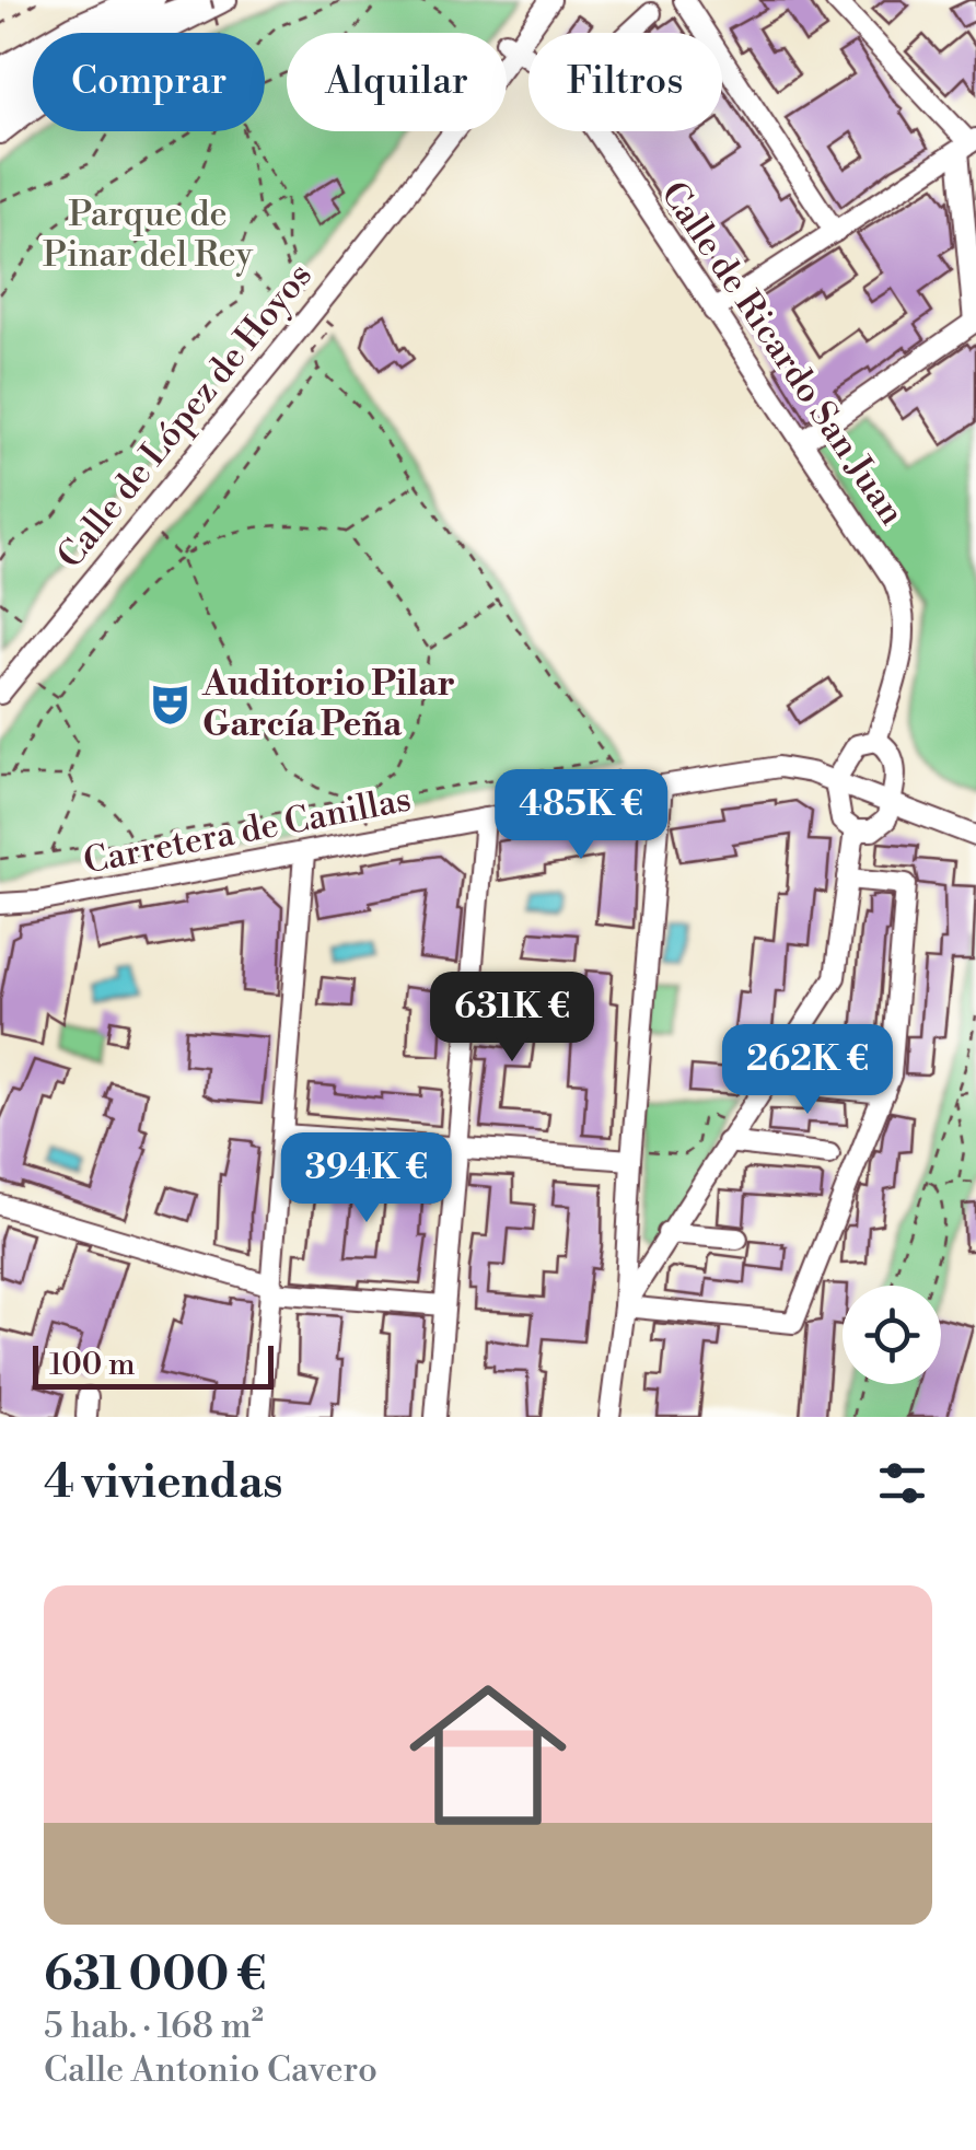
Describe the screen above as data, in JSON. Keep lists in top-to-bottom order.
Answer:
{
  "streets": {
    "street": ["Calle de Ricardo San Juan", "Calle de López de Hoyos", "Carretera de Canillas"]
  },
  "crossings": [
    ["Calle de Ricardo San Juan", "Calle de López de Hoyos"]
  ],
  "parks": ["Parque de Pinar del Rey"],
  "places": {
    "theatre": ["Auditorio Pilar García Peña"]
  },
  "scale_bar": "100 m",
  "page": {
    "chip": ["Comprar", "Alquilar", "Filtros"],
    "price": [
      "485K €",
      "631K €",
      "262K €",
      "394K €"
    ],
    "scale": "100 m",
    "heading": "4 viviendas",
    "list": [
      {
        "name": "631 000 €",
        "note": "5 hab. · 168 m² · Calle Antonio Cavero"
      }
    ]
  }
}
